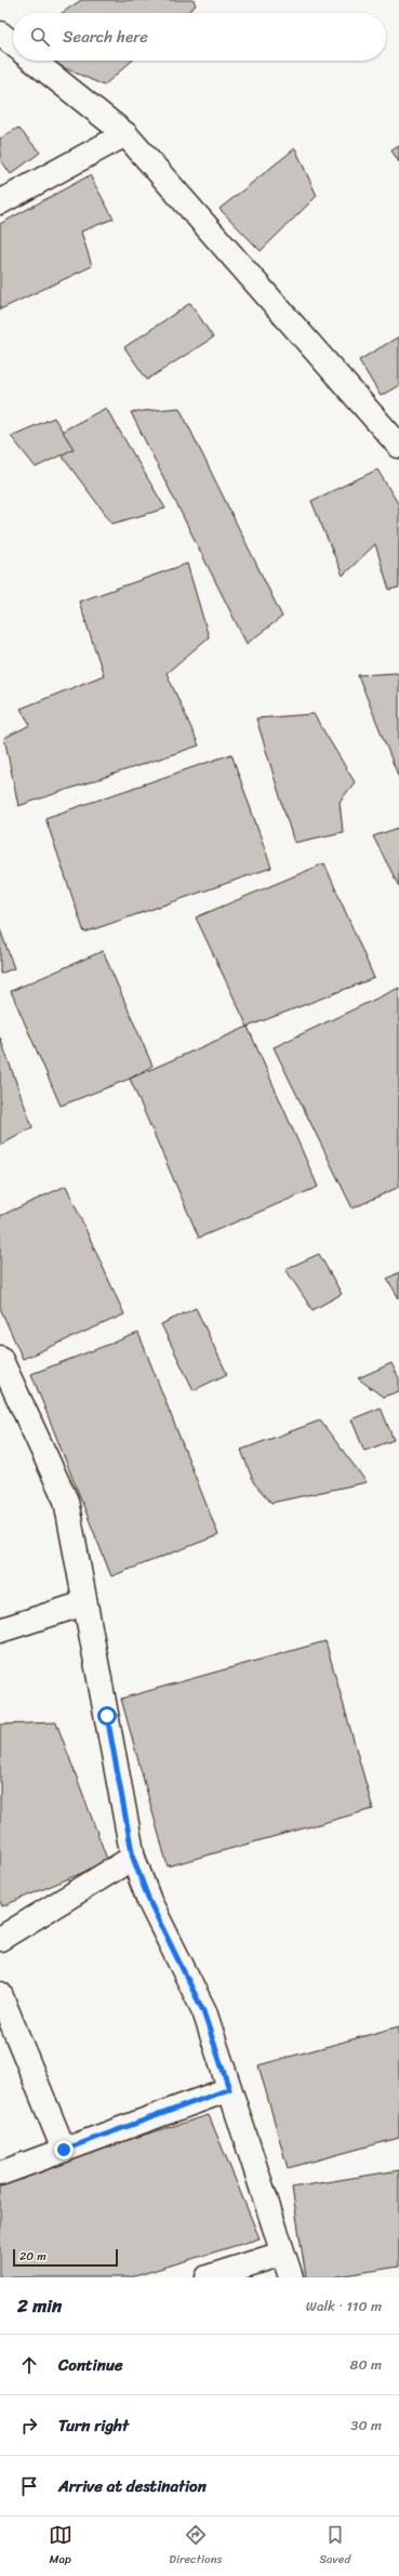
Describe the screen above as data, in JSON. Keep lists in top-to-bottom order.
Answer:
{
  "scale_bar": "20 m",
  "page": {
    "search": "Search here",
    "scale": "20 m",
    "heading": ["2 min", "Walk · 110 m"],
    "list": [
      ["Continue", "80 m"],
      ["Turn right", "30 m"],
      "Arrive at destination"
    ],
    "nav": ["Map", "Directions", "Saved"]
  }
}
